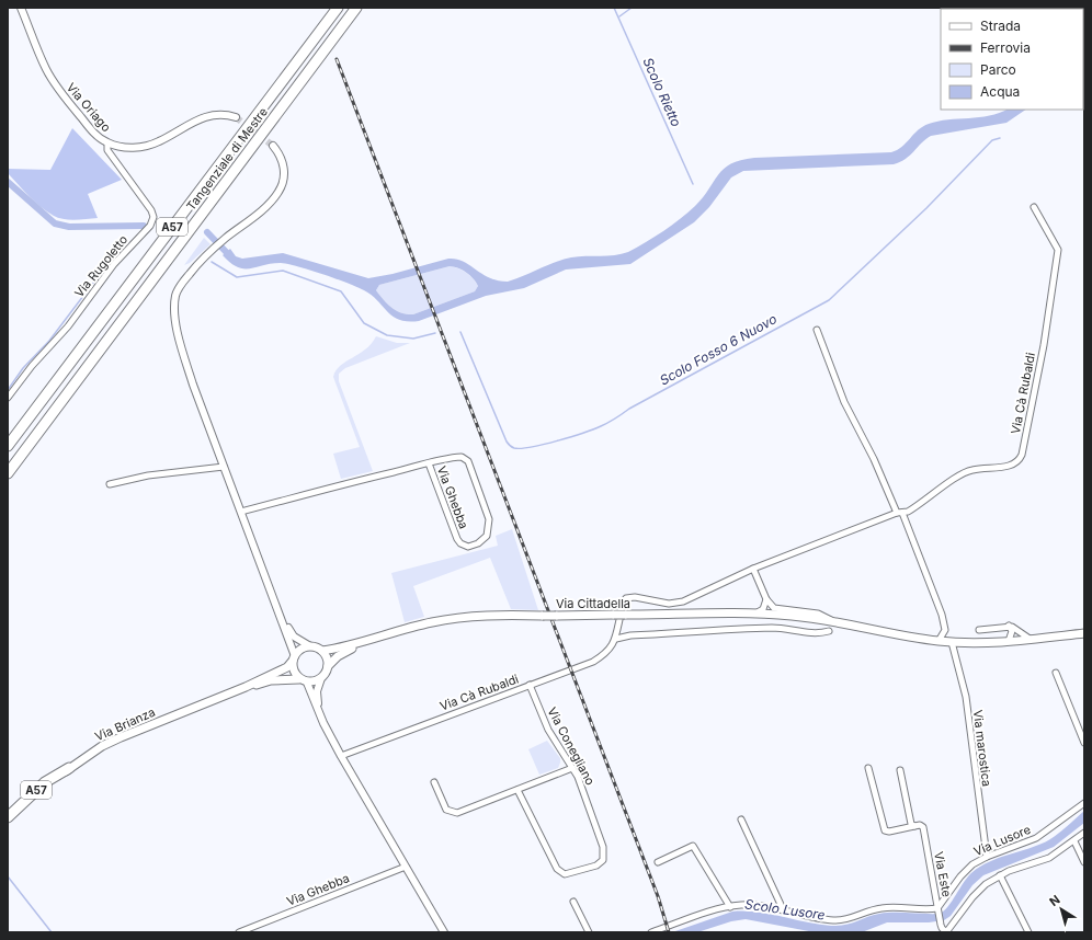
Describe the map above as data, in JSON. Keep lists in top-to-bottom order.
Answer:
{
  "streets": {
    "highway": ["Tangenziale di Mestre", "A57"],
    "main road": ["Via Cittadella", "Via Brianza"],
    "street": [
      "Via Oriago",
      "Via Rugoletto",
      "Via Cà Rubaldi",
      "Via Ghebba",
      "Via Conegliano",
      "Via marostica",
      "Via Lusore",
      "Via Este"
    ]
  },
  "crossings": [
    ["Via Oriago", "Via Rugoletto"],
    ["A57", "Via Brianza"],
    ["Via Cà Rubaldi", "Via Conegliano"],
    ["Via Cittadella", "Via Brianza"],
    ["Via Cittadella", "Via marostica"],
    ["Via marostica", "Via Lusore"],
    ["Via Lusore", "Via Este"]
  ],
  "water": ["Scolo Rietto", "Scolo Fosso 6 Nuovo", "Scolo Lusore"],
  "legend": [
    "Strada",
    "Ferrovia",
    "Parco",
    "Acqua"
  ],
  "north": "top left"
}
